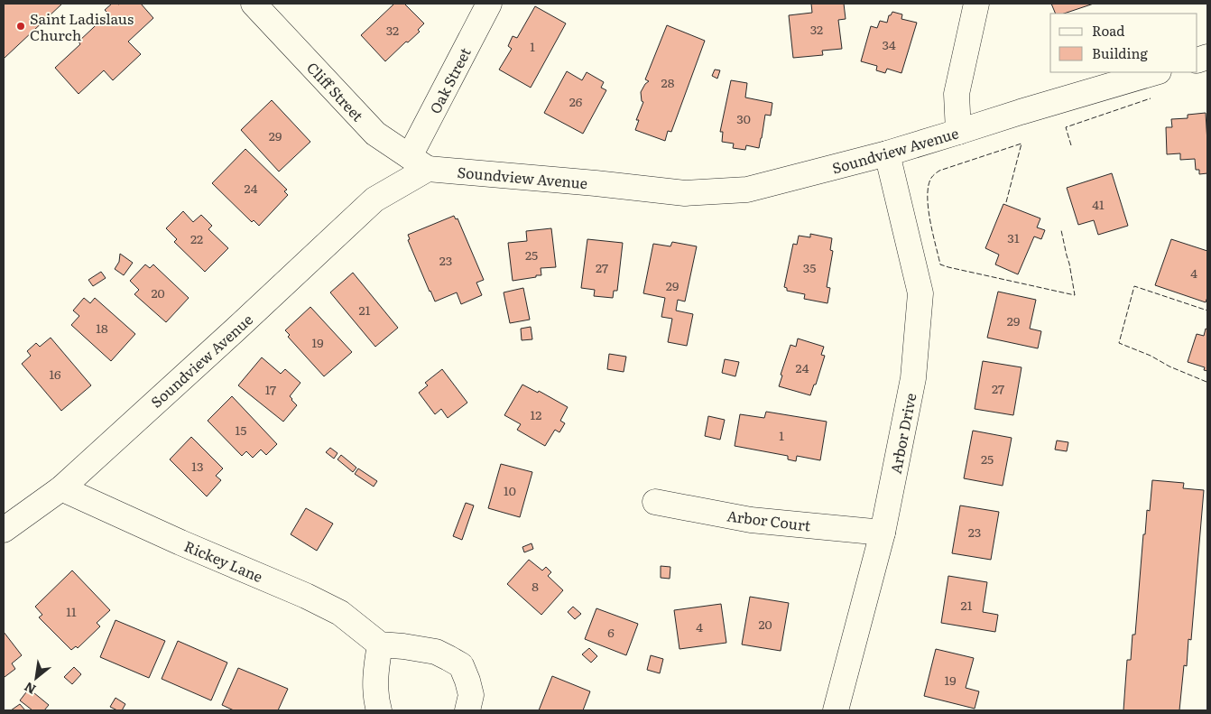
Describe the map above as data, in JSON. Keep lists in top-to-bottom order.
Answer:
{
  "streets": {
    "street": [
      "Oak Street",
      "Cliff Street",
      "Soundview Avenue",
      "Arbor Drive",
      "Arbor Court",
      "Rickey Lane"
    ]
  },
  "crossings": [
    ["Oak Street", "Cliff Street"],
    ["Oak Street", "Soundview Avenue"],
    ["Cliff Street", "Soundview Avenue"],
    ["Soundview Avenue", "Arbor Drive"],
    ["Soundview Avenue", "Rickey Lane"],
    ["Arbor Drive", "Arbor Court"]
  ],
  "places": ["Saint Ladislaus Church"],
  "house_numbers": [
    "32",
    "32",
    "34",
    "1",
    "28",
    "26",
    "30",
    "29",
    "24",
    "41",
    "31",
    "22",
    "25",
    "23",
    "27",
    "35",
    "4",
    "29",
    "20",
    "21",
    "29",
    "18",
    "19",
    "24",
    "16",
    "27",
    "17",
    "12",
    "15",
    "1",
    "25",
    "13",
    "10",
    "23",
    "8",
    "21",
    "11",
    "20",
    "4",
    "6",
    "19"
  ],
  "legend": ["Road", "Building"],
  "north": "bottom left"
}
